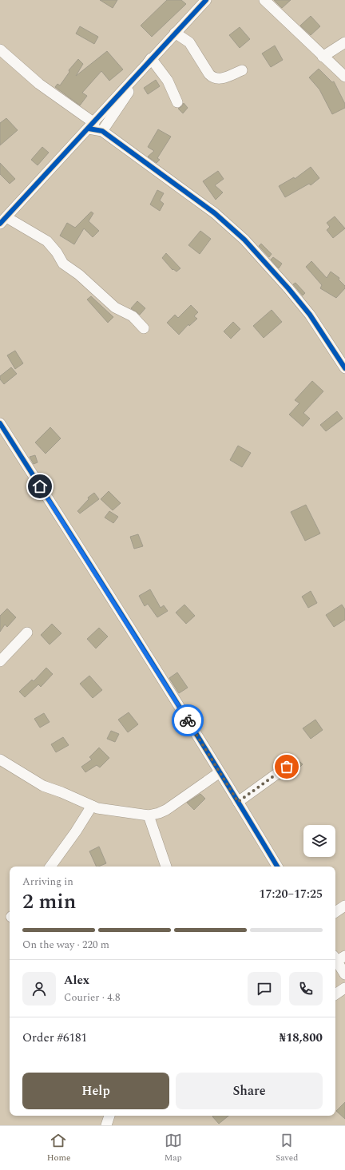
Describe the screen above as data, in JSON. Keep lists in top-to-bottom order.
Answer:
{
  "page": {
    "heading": ["2 min", "Arriving in", "17:20–17:25"],
    "panel": [
      "Alex",
      "Courier · 4.8",
      "Order #6181",
      "₦18,800"
    ],
    "bar": "On the way · 220 m",
    "buttons": ["Help", "Share"],
    "tabs": ["Home", "Map", "Saved"]
  }
}
